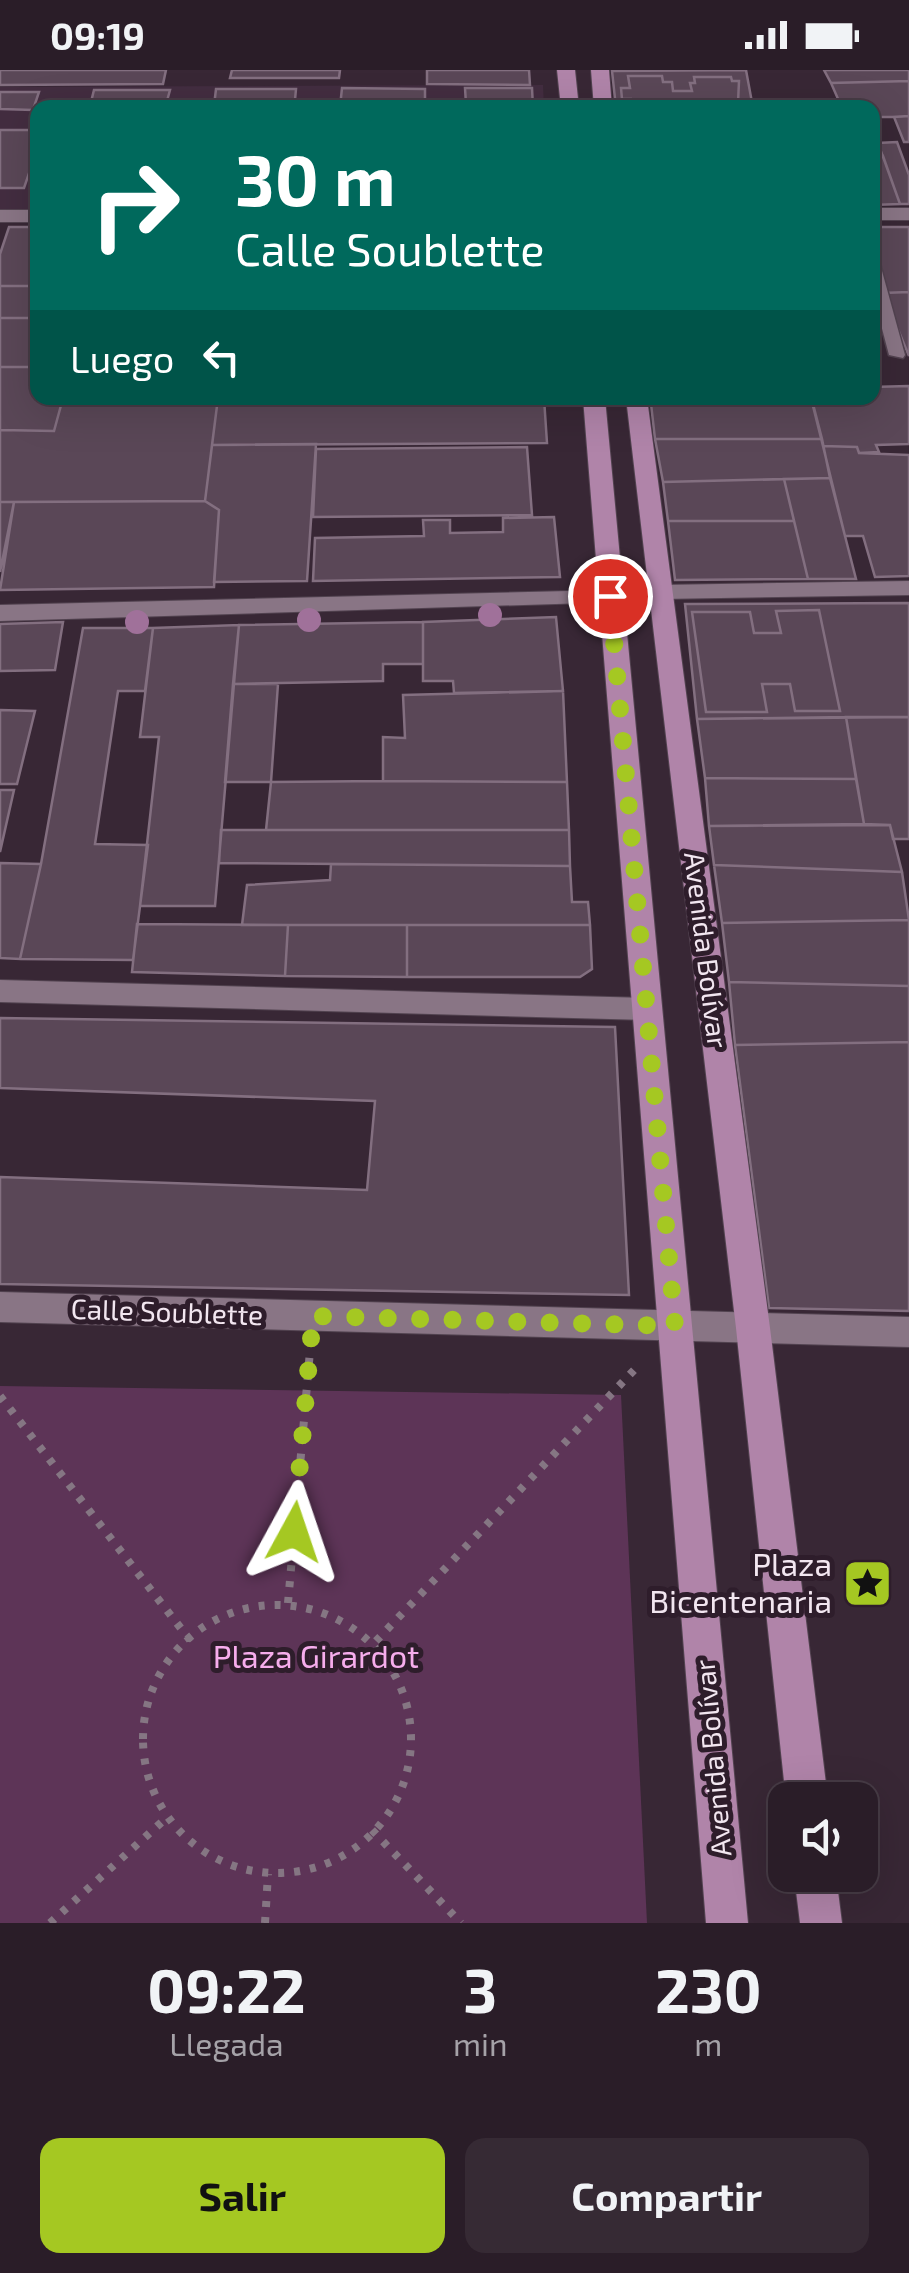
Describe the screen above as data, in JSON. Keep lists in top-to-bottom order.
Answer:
{
  "streets": {
    "main road": ["Avenida Bolívar"],
    "street": ["Calle Soublette"]
  },
  "crossings": [
    ["Avenida Bolívar", "Calle Soublette"]
  ],
  "parks": ["Plaza Girardot"],
  "places": {
    "place": ["Plaza Bicentenaria"]
  },
  "page": {
    "status": "09:19",
    "turn": ["30 m", "Calle Soublette"],
    "then": "Luego",
    "eta": [
      "09:22",
      "Llegada",
      "3",
      "min",
      "230",
      "m"
    ],
    "buttons": ["Salir", "Compartir"]
  }
}
